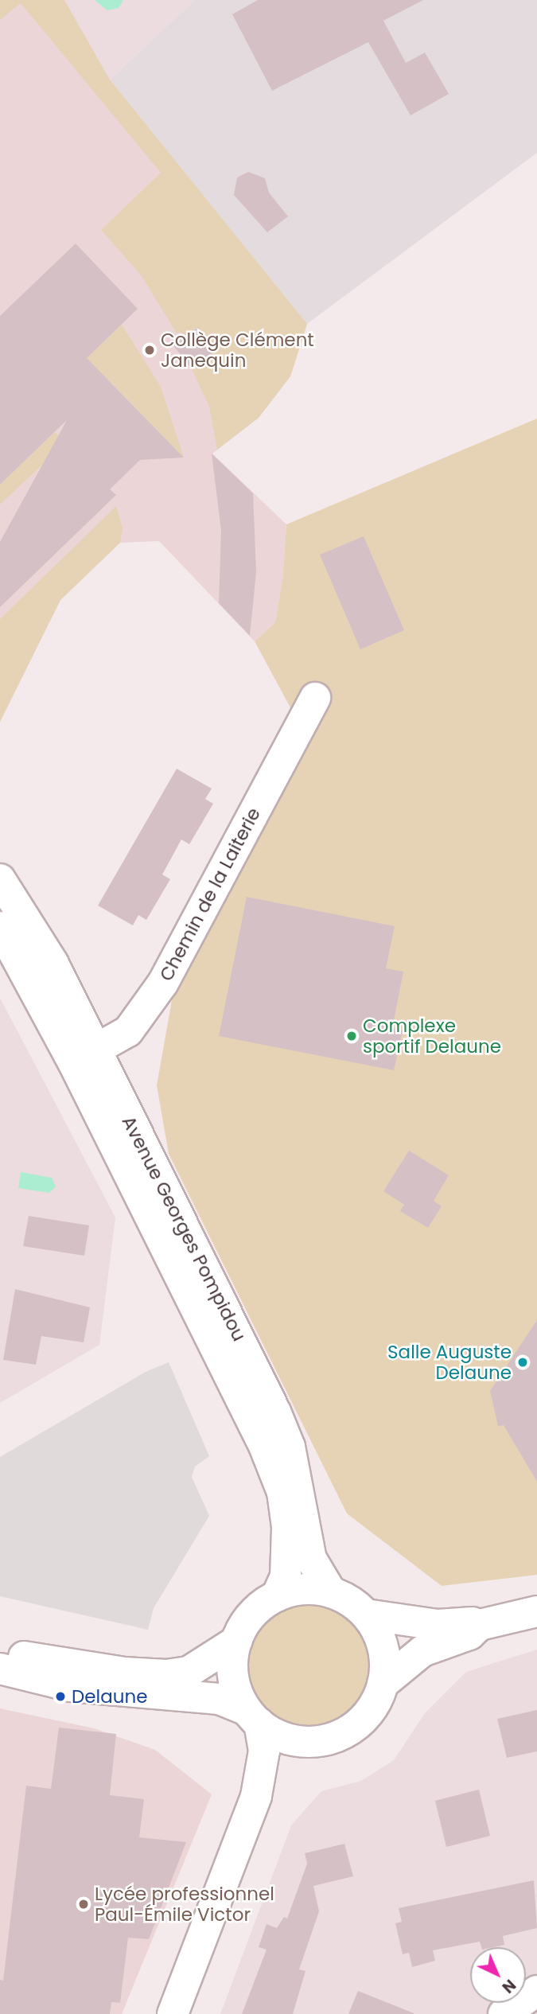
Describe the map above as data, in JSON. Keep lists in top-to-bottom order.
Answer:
{
  "streets": {
    "street": ["Chemin de la Laiterie", "Avenue Georges Pompidou"]
  },
  "crossings": [
    ["Chemin de la Laiterie", "Avenue Georges Pompidou"]
  ],
  "places": [
    "Collège Clément Janequin",
    "Complexe sportif Delaune",
    "Salle Auguste Delaune",
    "Delaune",
    "Lycée professionnel Paul-Émile Victor"
  ],
  "north": "bottom right"
}
